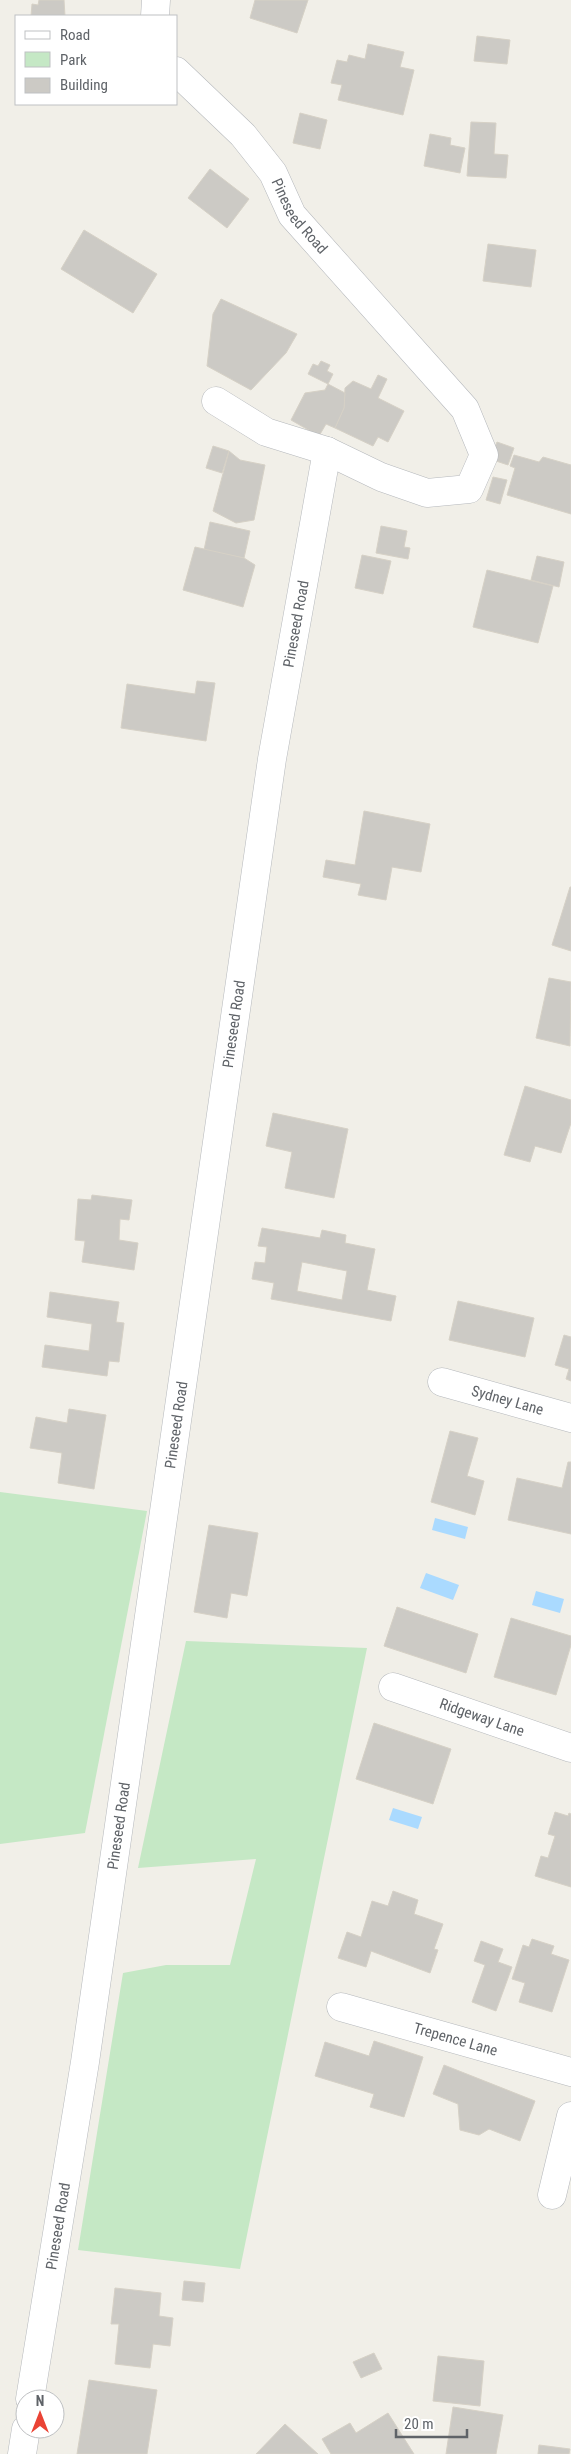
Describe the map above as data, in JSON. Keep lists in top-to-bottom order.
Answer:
{
  "streets": {
    "street": [
      "Pineseed Road",
      "Sydney Lane",
      "Ridgeway Lane",
      "Trepence Lane"
    ]
  },
  "legend": ["Road", "Park", "Building"],
  "scale_bar": "20 m",
  "north": "top"
}
